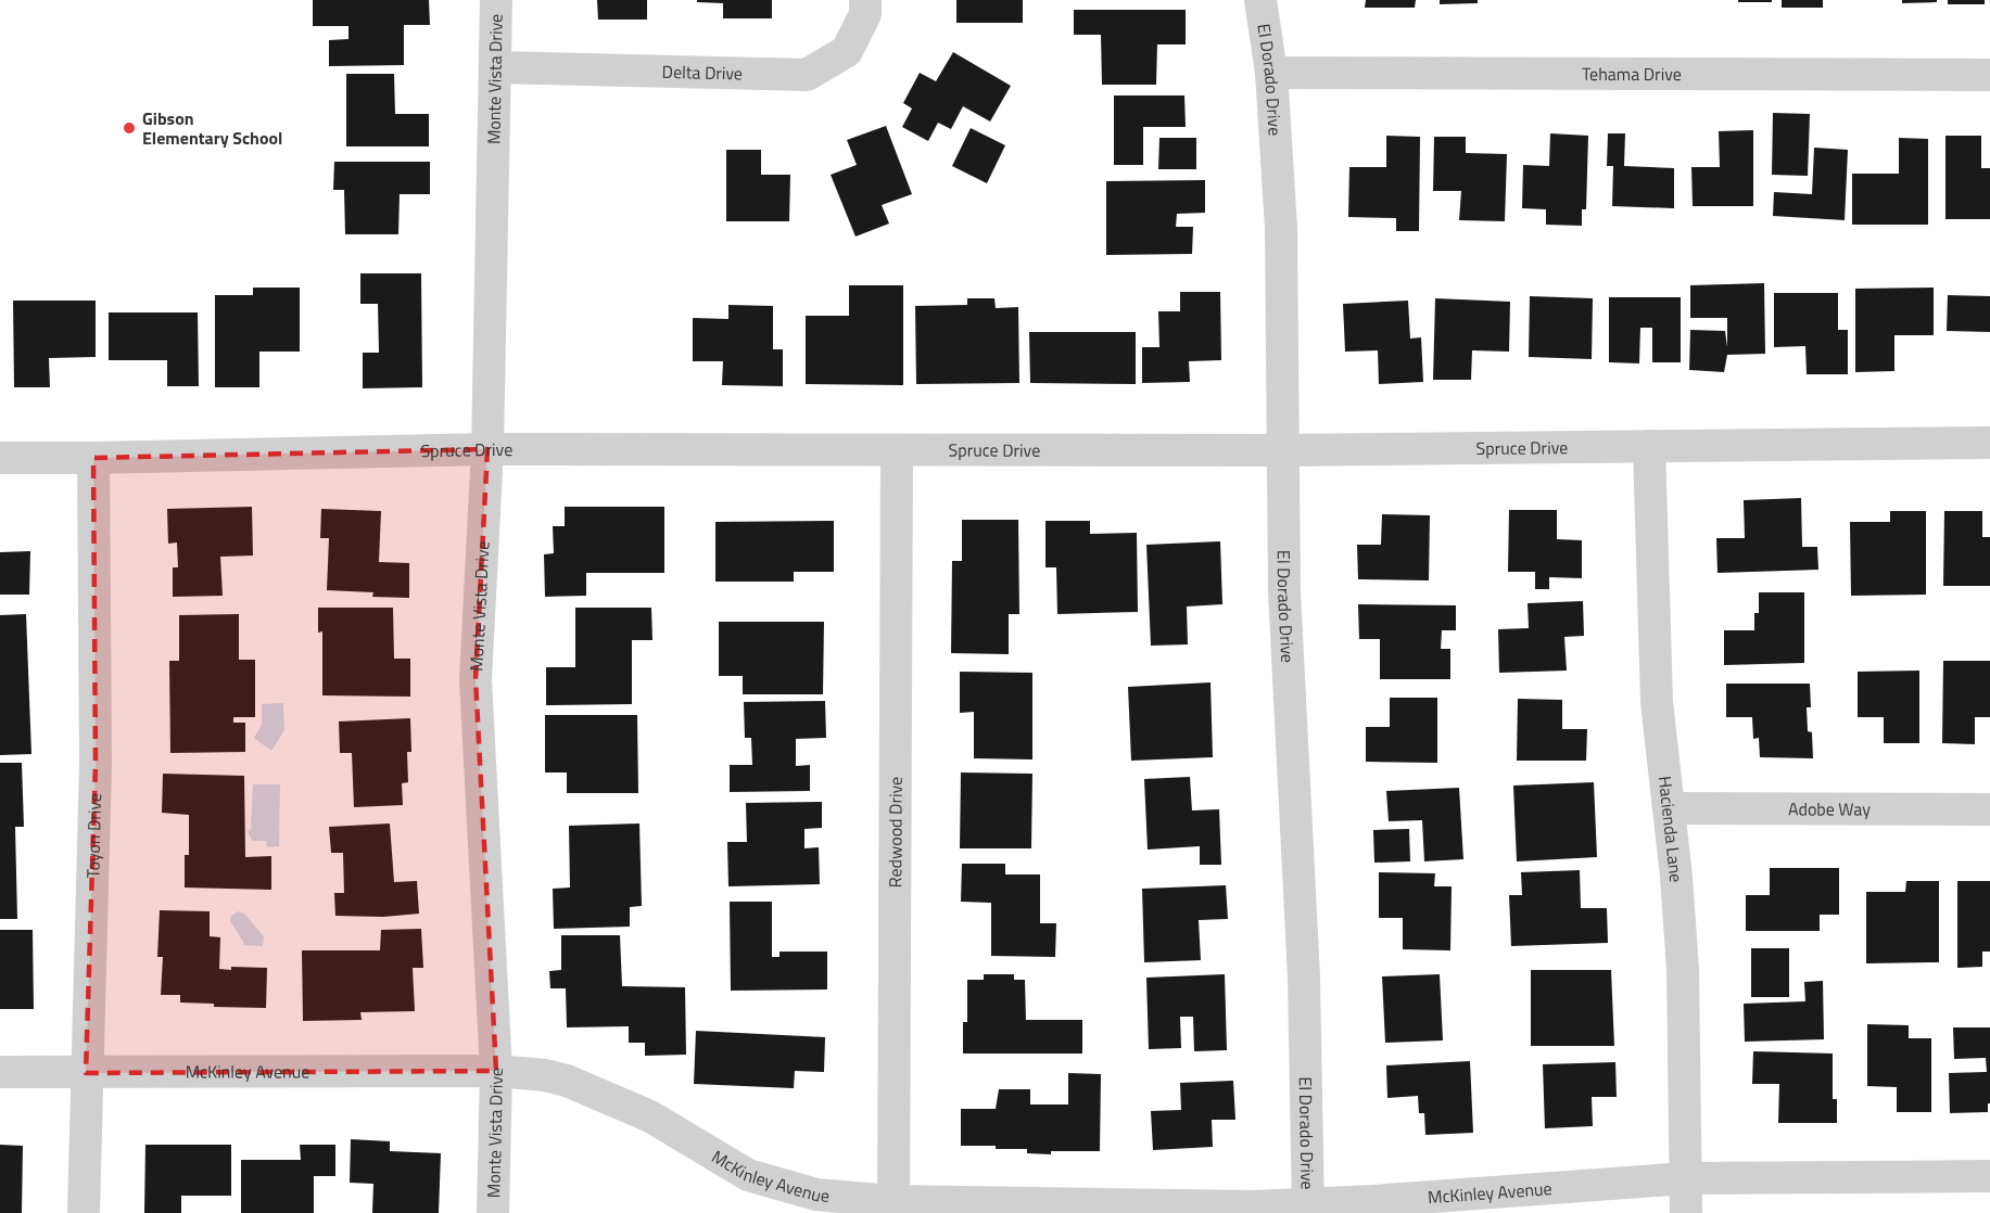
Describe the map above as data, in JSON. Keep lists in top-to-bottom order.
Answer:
{
  "streets": {
    "street": [
      "Delta Drive",
      "Tehama Drive",
      "Monte Vista Drive",
      "El Dorado Drive",
      "Spruce Drive",
      "Adobe Way",
      "Hacienda Lane",
      "Redwood Drive",
      "Toyon Drive",
      "McKinley Avenue"
    ]
  },
  "crossings": [
    ["Delta Drive", "Monte Vista Drive"],
    ["Tehama Drive", "El Dorado Drive"],
    ["Monte Vista Drive", "Spruce Drive"],
    ["Monte Vista Drive", "McKinley Avenue"],
    ["El Dorado Drive", "Spruce Drive"],
    ["El Dorado Drive", "McKinley Avenue"],
    ["Spruce Drive", "Hacienda Lane"],
    ["Spruce Drive", "Redwood Drive"],
    ["Spruce Drive", "Toyon Drive"],
    ["Adobe Way", "Hacienda Lane"],
    ["Hacienda Lane", "McKinley Avenue"],
    ["Redwood Drive", "McKinley Avenue"],
    ["Toyon Drive", "McKinley Avenue"]
  ],
  "places": ["Gibson Elementary School"]
}
